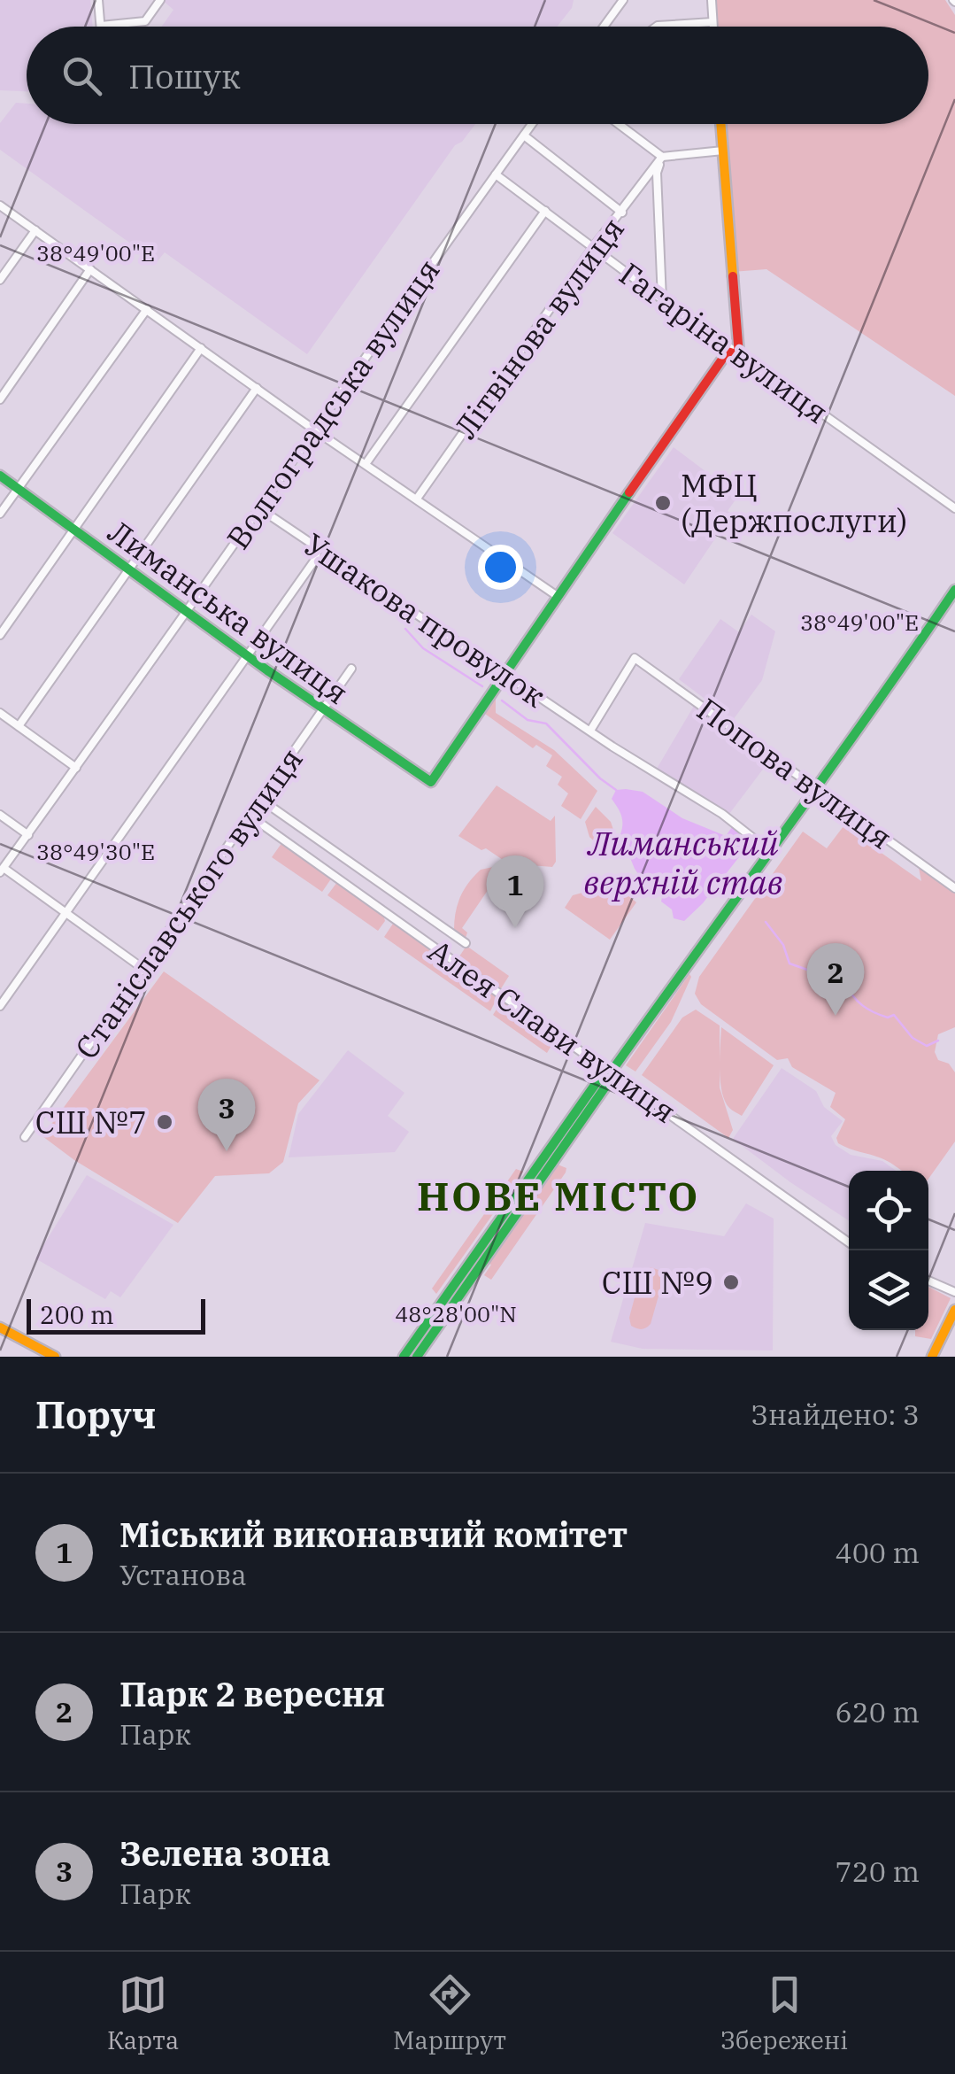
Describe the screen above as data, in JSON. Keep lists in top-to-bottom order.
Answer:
{
  "streets": {
    "street": [
      "Літвінова вулиця",
      "Гагаріна вулиця",
      "Волгоградська вулиця",
      "Лиманська вулиця",
      "Ушакова провулок",
      "Попова вулиця",
      "Станіславського вулиця",
      "Алея Слави вулиця"
    ]
  },
  "crossings": [
    ["Літвінова вулиця", "Гагаріна вулиця"],
    ["Гагаріна вулиця", "Волгоградська вулиця"],
    ["Волгоградська вулиця", "Лиманська вулиця"],
    ["Волгоградська вулиця", "Ушакова провулок"],
    ["Лиманська вулиця", "Ушакова провулок"],
    ["Лиманська вулиця", "Станіславського вулиця"],
    ["Ушакова провулок", "Попова вулиця"],
    ["Станіславського вулиця", "Алея Слави вулиця"]
  ],
  "districts": ["НОВЕ МІСТО"],
  "water": ["Лиманський верхній став"],
  "places": ["МФЦ (Держпослуги)", "СШ №7", "СШ №9"],
  "scale_bar": "200 m",
  "page": {
    "search": "Пошук",
    "pins": ["1", "2", "3"],
    "scale": "200 m",
    "heading": ["Поруч", "Знайдено: 3"],
    "list": [
      {
        "mark": "1",
        "name": "Міський виконавчий комітет",
        "note": "Установа",
        "value": "400 m"
      },
      {
        "mark": "2",
        "name": "Парк 2 вересня",
        "note": "Парк",
        "value": "620 m"
      },
      {
        "mark": "3",
        "name": "Зелена зона",
        "note": "Парк",
        "value": "720 m"
      }
    ],
    "nav": ["Карта", "Маршрут", "Збережені"]
  },
  "coordinates": ["38°49'00\"E", "38°49'30\"E", "48°28'00\"N"]
}
